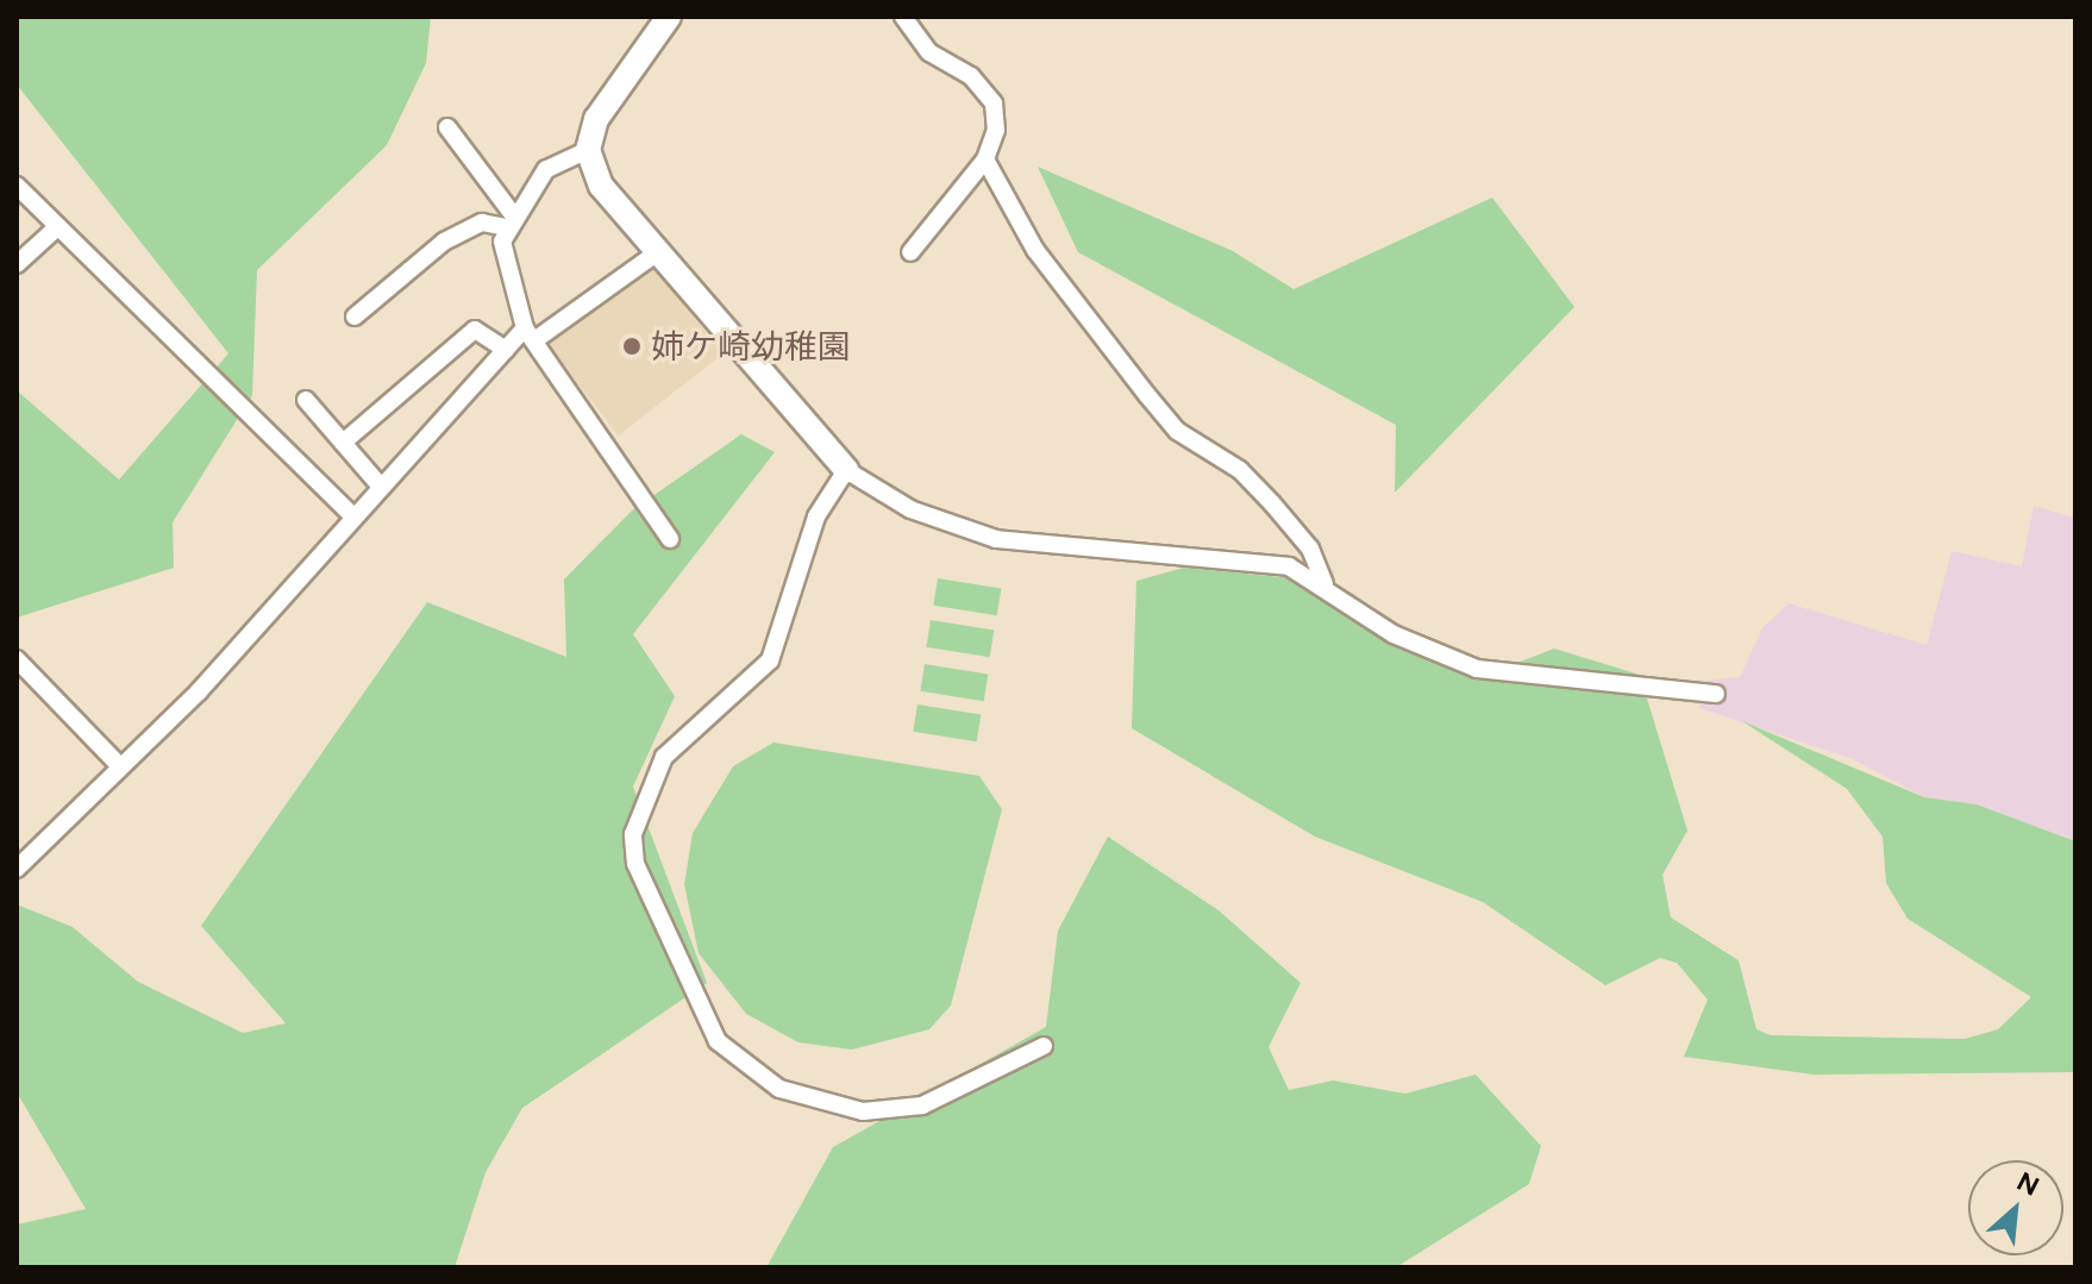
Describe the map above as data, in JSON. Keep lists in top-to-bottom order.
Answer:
{
  "places": ["姉ケ崎幼稚園"],
  "north": "top right"
}
